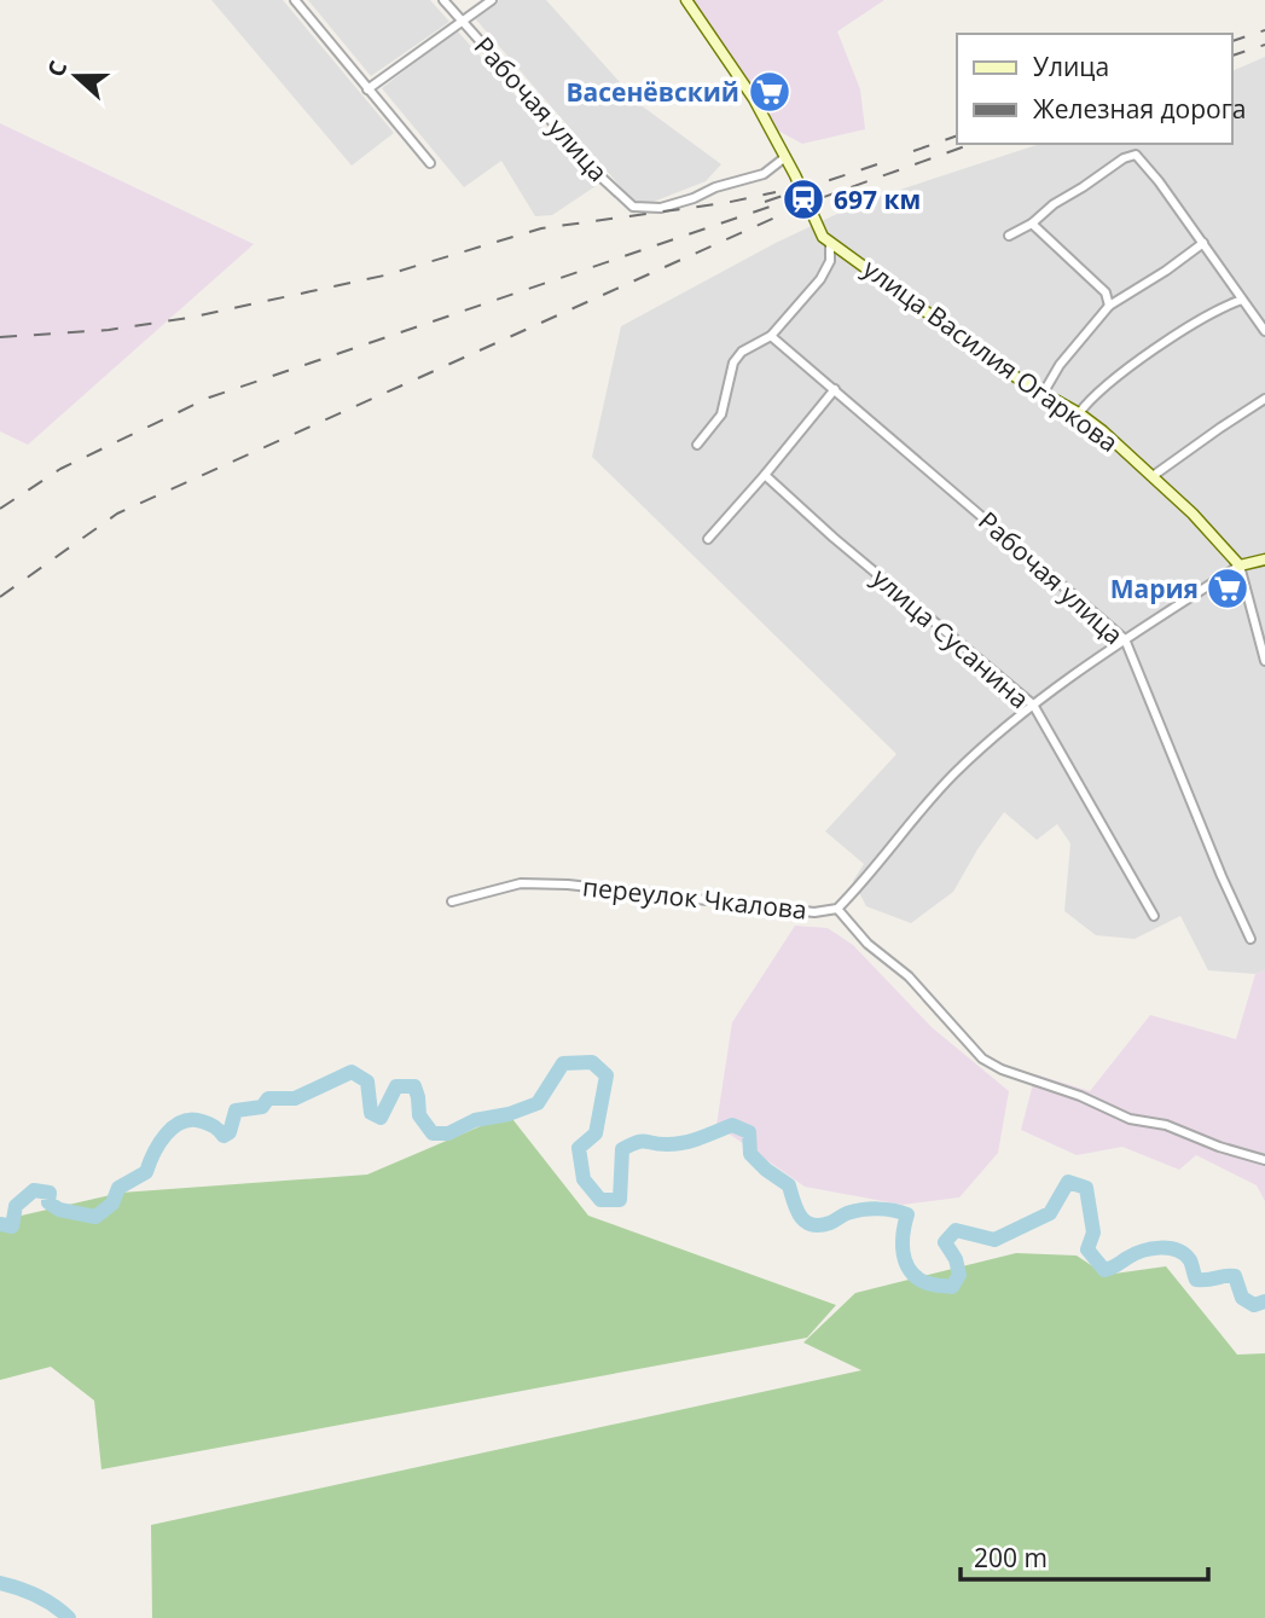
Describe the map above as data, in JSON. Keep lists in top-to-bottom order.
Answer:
{
  "streets": {
    "street": [
      "Рабочая улица",
      "улица Василия Огаркова",
      "улица Сусанина",
      "переулок Чкалова"
    ]
  },
  "crossings": [
    ["Рабочая улица", "улица Василия Огаркова"],
    ["Рабочая улица", "переулок Чкалова"],
    ["улица Василия Огаркова", "переулок Чкалова"],
    ["улица Сусанина", "переулок Чкалова"]
  ],
  "places": {
    "supermarket": ["Васенёвский", "Мария"],
    "station": ["697 км"]
  },
  "legend": ["Улица", "Железная дорога"],
  "scale_bar": "200 m",
  "north": "left"
}
